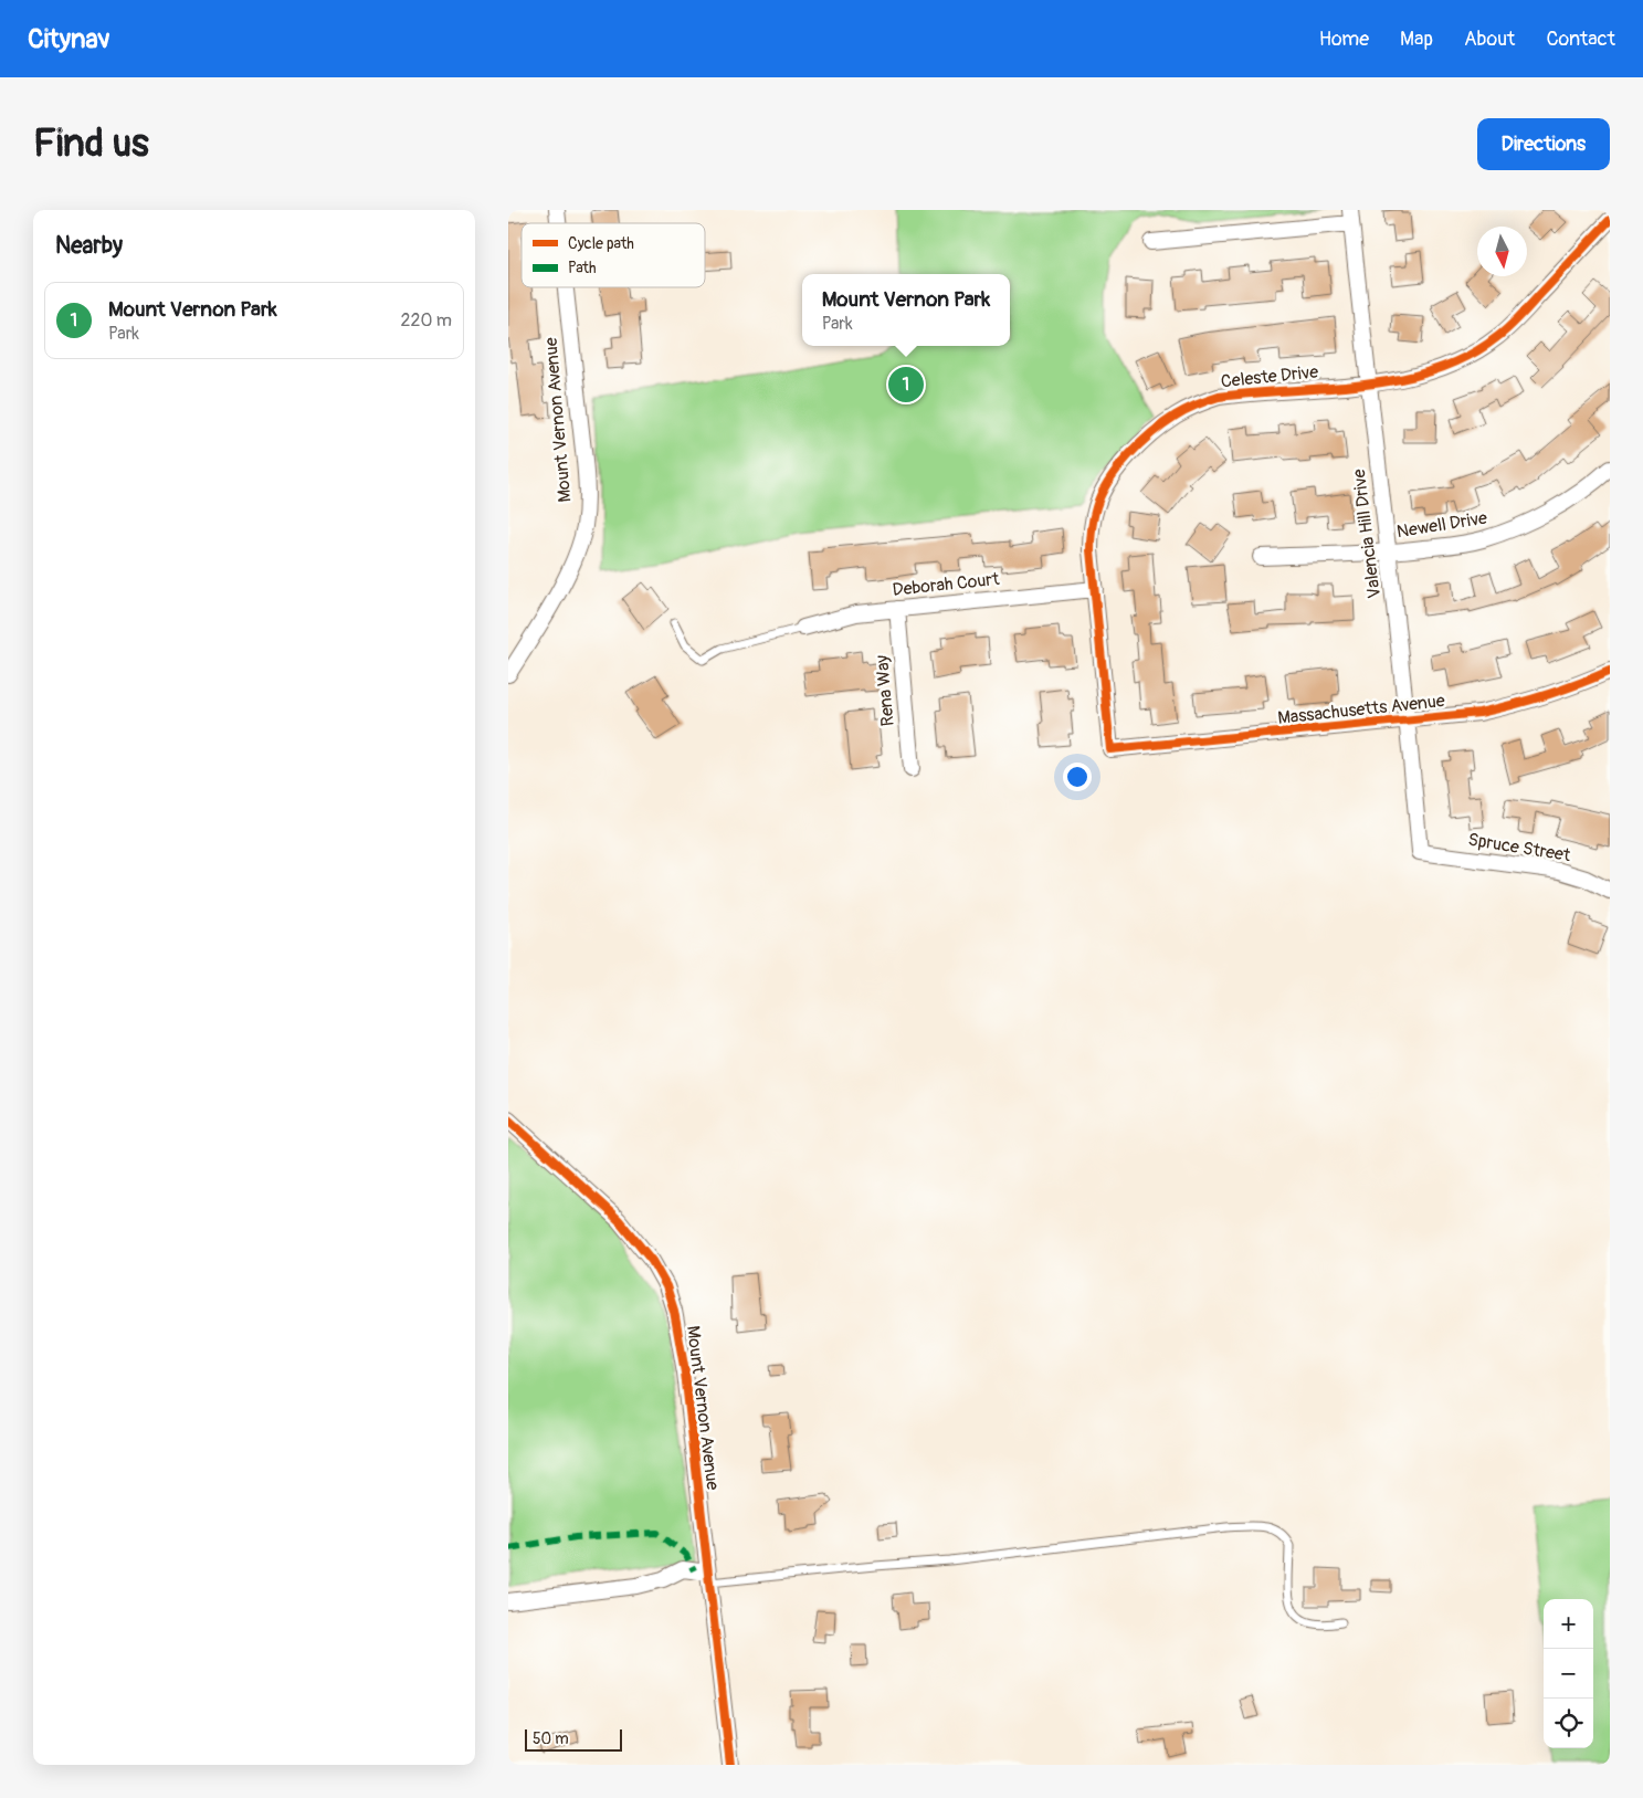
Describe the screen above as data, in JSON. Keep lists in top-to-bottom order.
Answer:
{
  "streets": {
    "street": [
      "Celeste Drive",
      "Mount Vernon Avenue",
      "Newell Drive",
      "Valencia Hill Drive",
      "Deborah Court",
      "Rena Way",
      "Massachusetts Avenue",
      "Spruce Street"
    ]
  },
  "crossings": [
    ["Celeste Drive", "Valencia Hill Drive"],
    ["Celeste Drive", "Deborah Court"],
    ["Celeste Drive", "Massachusetts Avenue"],
    ["Newell Drive", "Valencia Hill Drive"],
    ["Valencia Hill Drive", "Massachusetts Avenue"],
    ["Valencia Hill Drive", "Spruce Street"],
    ["Deborah Court", "Rena Way"]
  ],
  "legend": ["Cycle path", "Path"],
  "scale_bar": "50 m",
  "north": "bottom",
  "page": {
    "header": "Citynav",
    "nav": [
      "Home",
      "Map",
      "About",
      "Contact"
    ],
    "buttons": "Directions",
    "title": "Find us",
    "heading": "Nearby",
    "popup": ["Mount Vernon Park", "Park"],
    "list": [
      {
        "mark": "1",
        "name": "Mount Vernon Park",
        "note": "Park",
        "value": "220 m"
      }
    ],
    "pins": "1",
    "map_buttons": ["+", "−"],
    "scale": "50 m"
  }
}
